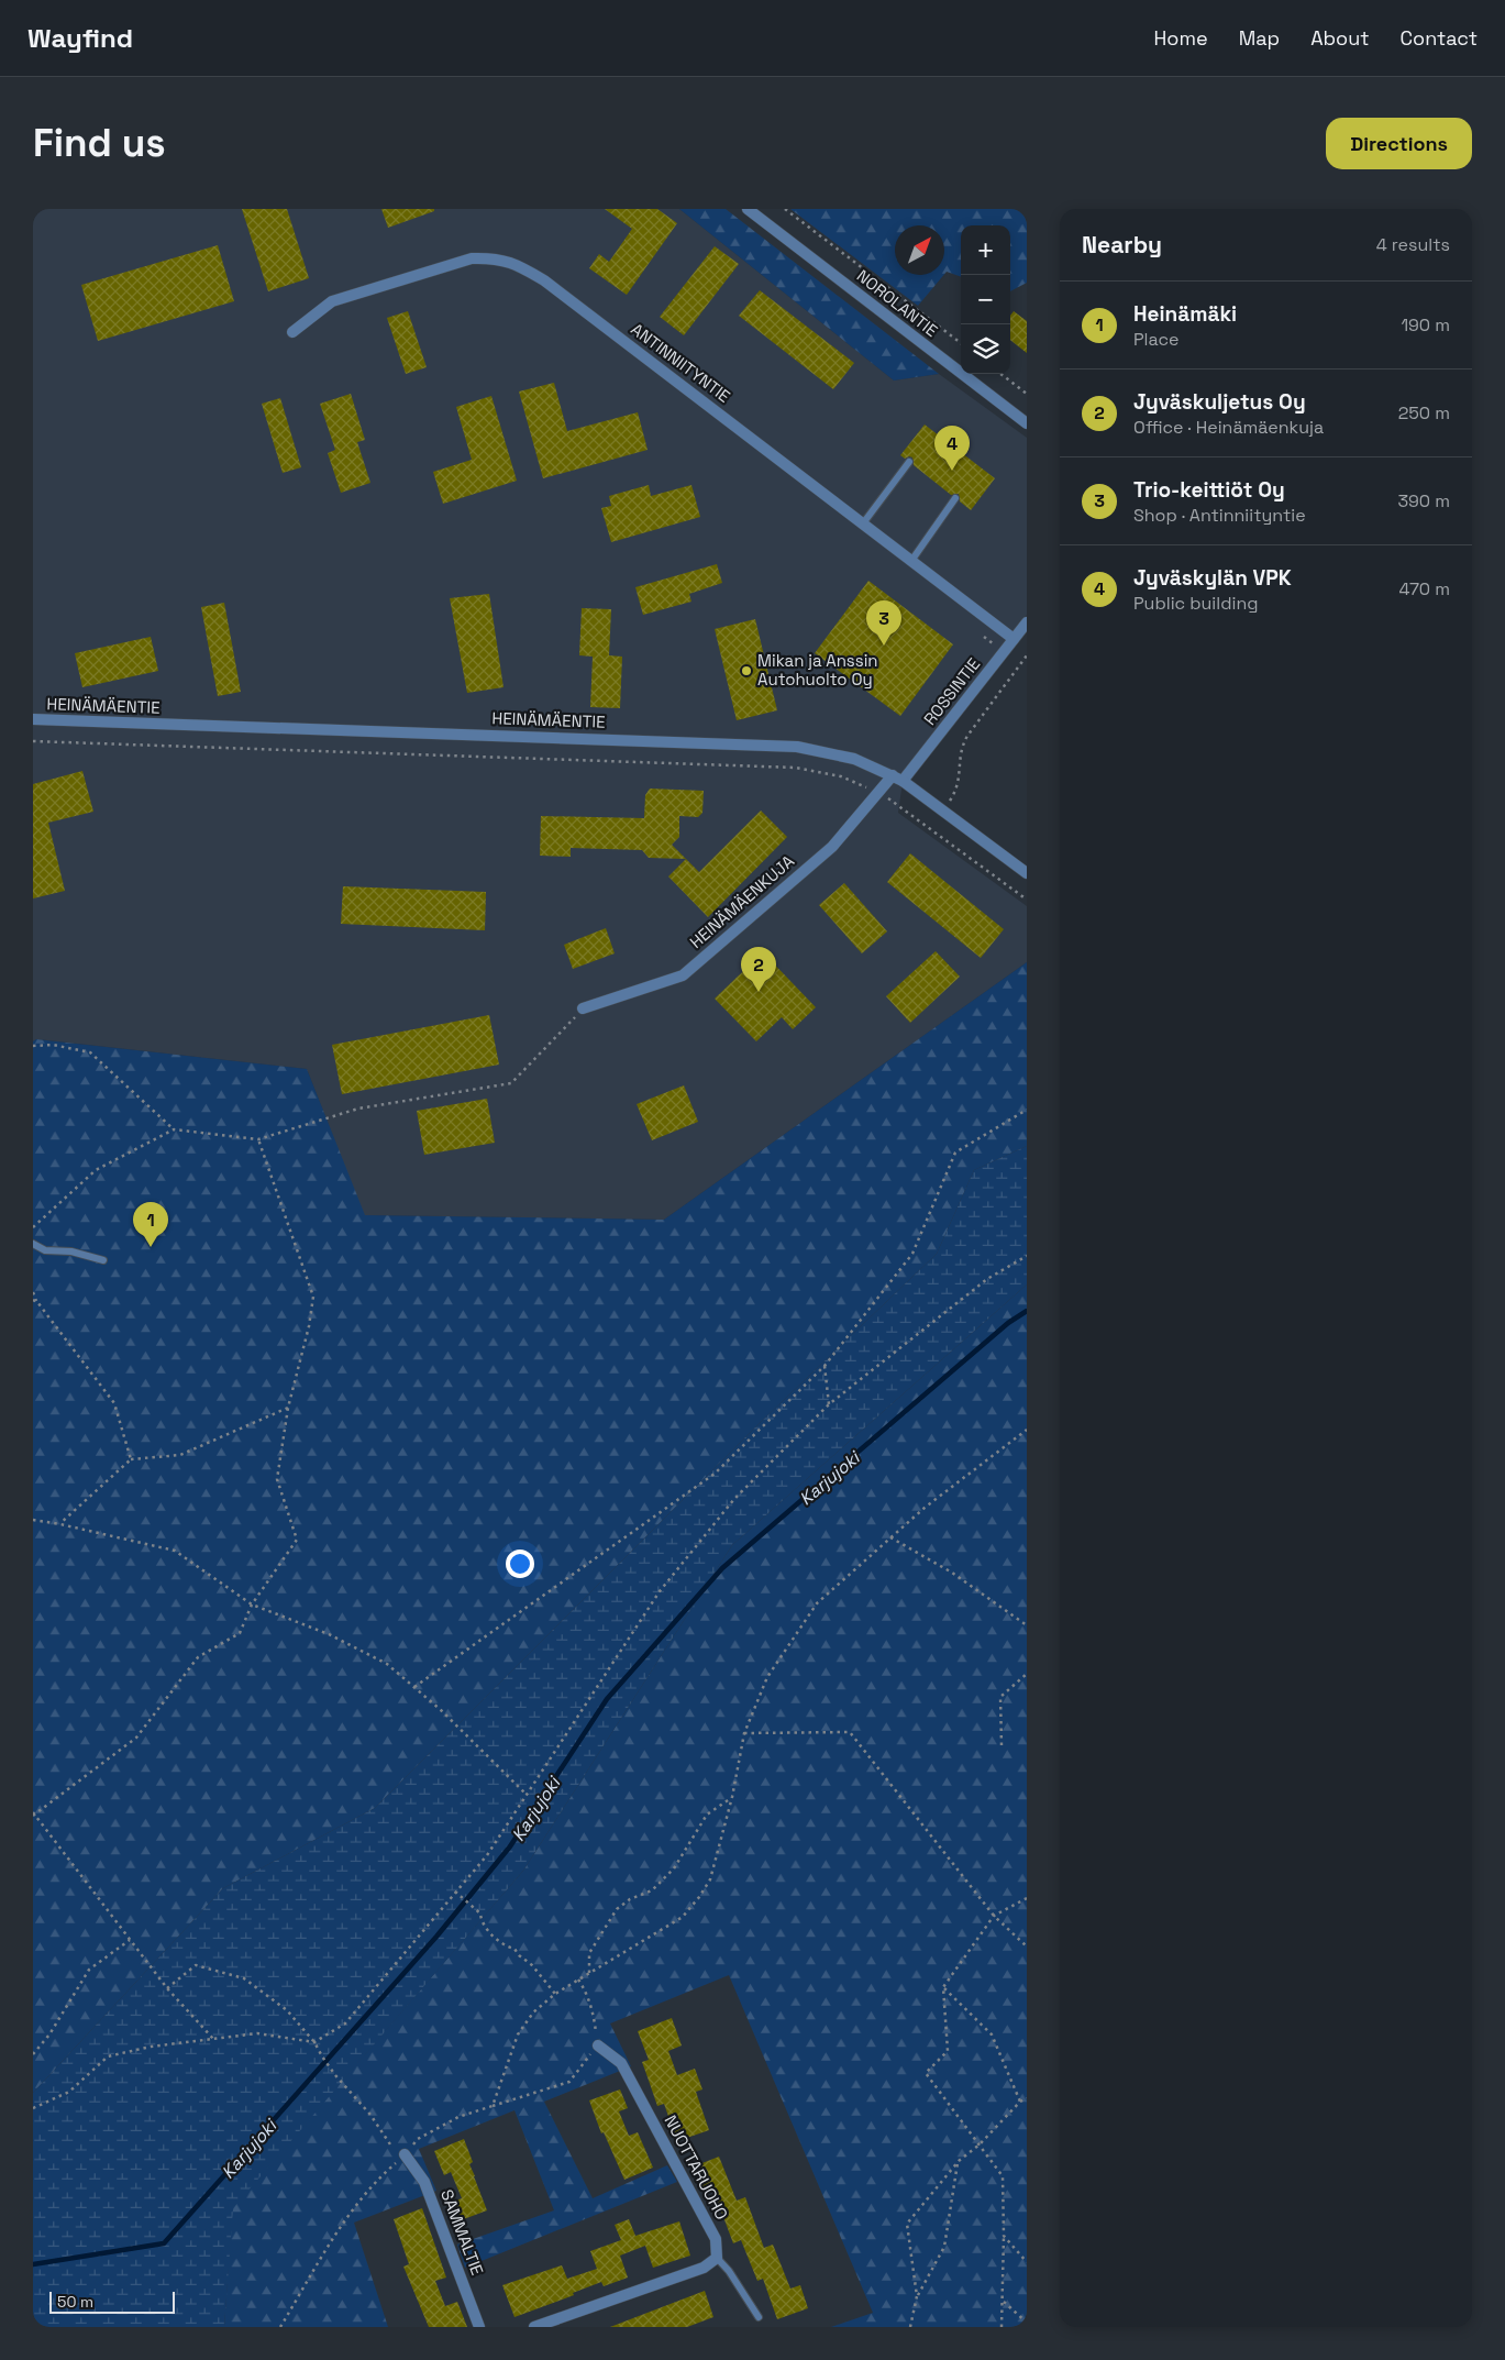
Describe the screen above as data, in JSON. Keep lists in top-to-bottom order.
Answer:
{
  "streets": {
    "street": [
      "NOROLANTIE",
      "ANTINNIITYNTIE",
      "ROSSINTIE",
      "HEINÄMÄENTIE",
      "HEINÄMÄENKUJA",
      "NUOTTARUOHO",
      "SAMMALTIE"
    ]
  },
  "crossings": [
    ["ANTINNIITYNTIE", "ROSSINTIE"],
    ["ROSSINTIE", "HEINÄMÄENTIE"],
    ["ROSSINTIE", "HEINÄMÄENKUJA"],
    ["HEINÄMÄENTIE", "HEINÄMÄENKUJA"]
  ],
  "water": ["Karjujoki"],
  "places": ["Mikan ja Anssin Autohuolto Oy"],
  "scale_bar": "50 m",
  "north": "top right",
  "page": {
    "header": "Wayfind",
    "nav": [
      "Home",
      "Map",
      "About",
      "Contact"
    ],
    "buttons": "Directions",
    "title": "Find us",
    "heading": ["Nearby", "4 results"],
    "map_buttons": ["+", "−"],
    "list": [
      {
        "mark": "1",
        "name": "Heinämäki",
        "note": "Place",
        "value": "190 m"
      },
      {
        "mark": "2",
        "name": "Jyväskuljetus Oy",
        "note": "Office · Heinämäenkuja",
        "value": "250 m"
      },
      {
        "mark": "3",
        "name": "Trio-keittiöt Oy",
        "note": "Shop · Antinniityntie",
        "value": "390 m"
      },
      {
        "mark": "4",
        "name": "Jyväskylän VPK",
        "note": "Public building",
        "value": "470 m"
      }
    ],
    "pins": [
      "4",
      "3",
      "2",
      "1"
    ],
    "scale": "50 m"
  }
}
